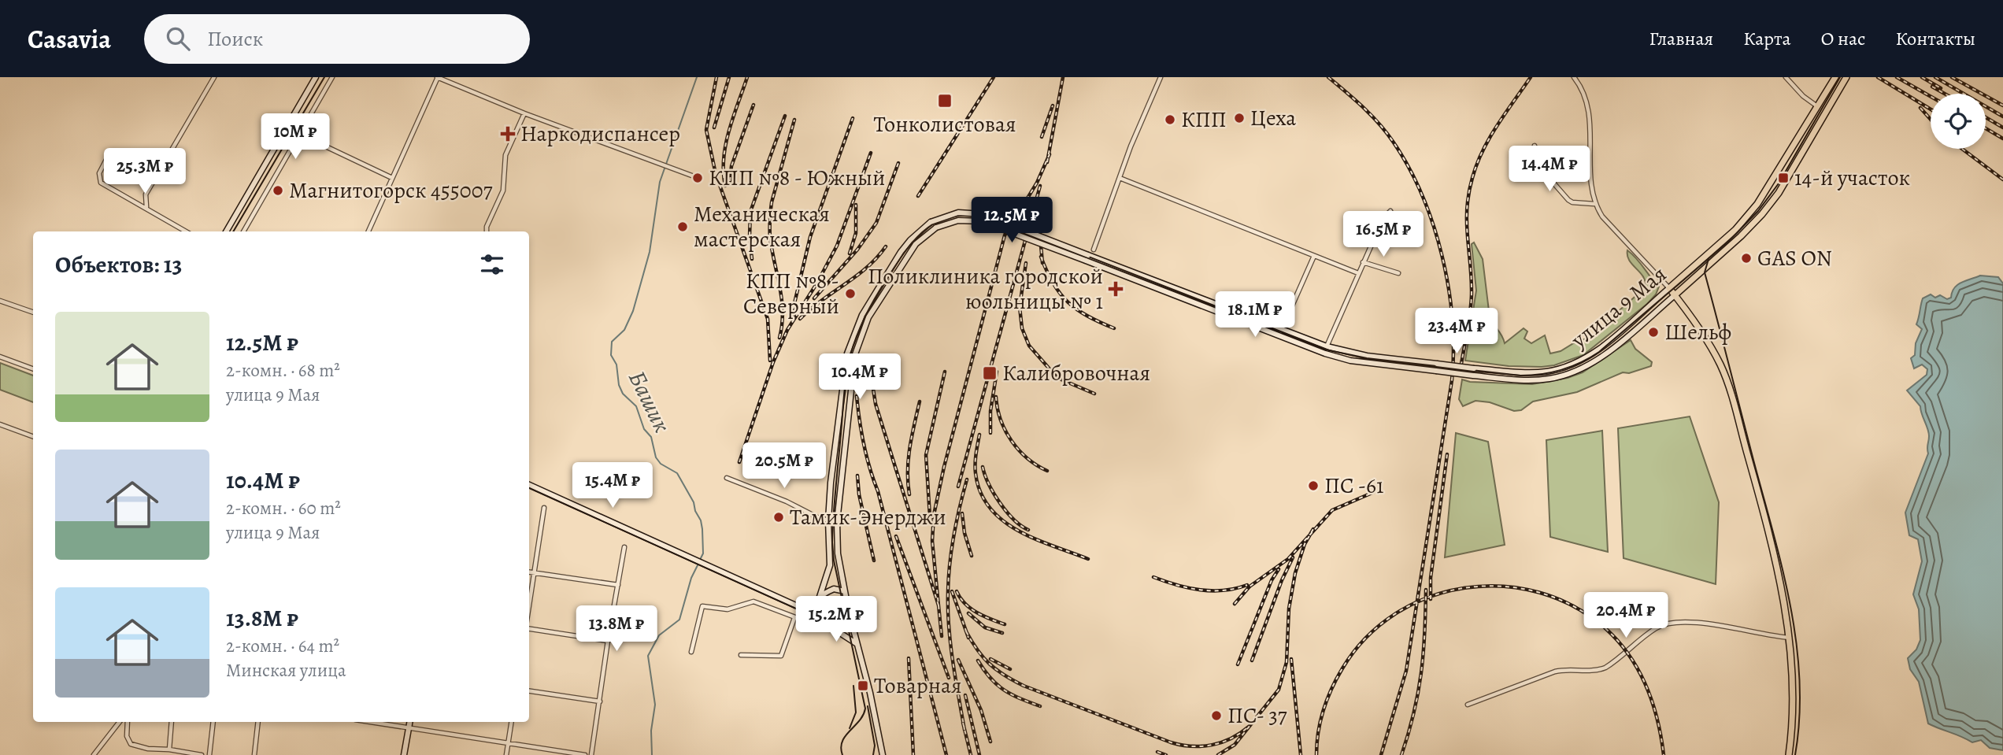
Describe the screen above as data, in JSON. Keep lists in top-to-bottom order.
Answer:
{
  "streets": {
    "main road": ["улица 9 Мая"]
  },
  "water": ["Башик"],
  "places": {
    "transit": [
      "Тонколистовая",
      "14-й участок",
      "Калибровочная",
      "Товарная"
    ],
    "other": [
      "Цеха",
      "КПП",
      "КПП №8 - Южный",
      "Магнитогорск 455007",
      "Механическая мастерская",
      "GAS ON",
      "КПП №8 - Северный",
      "Шельф",
      "ПС -61",
      "Тамик-Энерджи",
      "ПС- 37"
    ],
    "health": ["Наркодиспансер", "Поликлиника городской юольницы № 1"]
  },
  "page": {
    "header": "Casavia",
    "search": "Поиск",
    "nav": [
      "Главная",
      "Карта",
      "О нас",
      "Контакты"
    ],
    "price": [
      "10M ₽",
      "14.4M ₽",
      "25.3M ₽",
      "12.5M ₽",
      "16.5M ₽",
      "18.1M ₽",
      "23.4M ₽",
      "10.4M ₽",
      "20.5M ₽",
      "15.4M ₽",
      "20.4M ₽",
      "15.2M ₽",
      "13.8M ₽"
    ],
    "heading": "Объектов: 13",
    "list": [
      {
        "name": "12.5M ₽",
        "note": "2-комн. · 68 m² · улица 9 Мая"
      },
      {
        "name": "10.4M ₽",
        "note": "2-комн. · 60 m² · улица 9 Мая"
      },
      {
        "name": "13.8M ₽",
        "note": "2-комн. · 64 m² · Минская улица"
      }
    ]
  }
}
